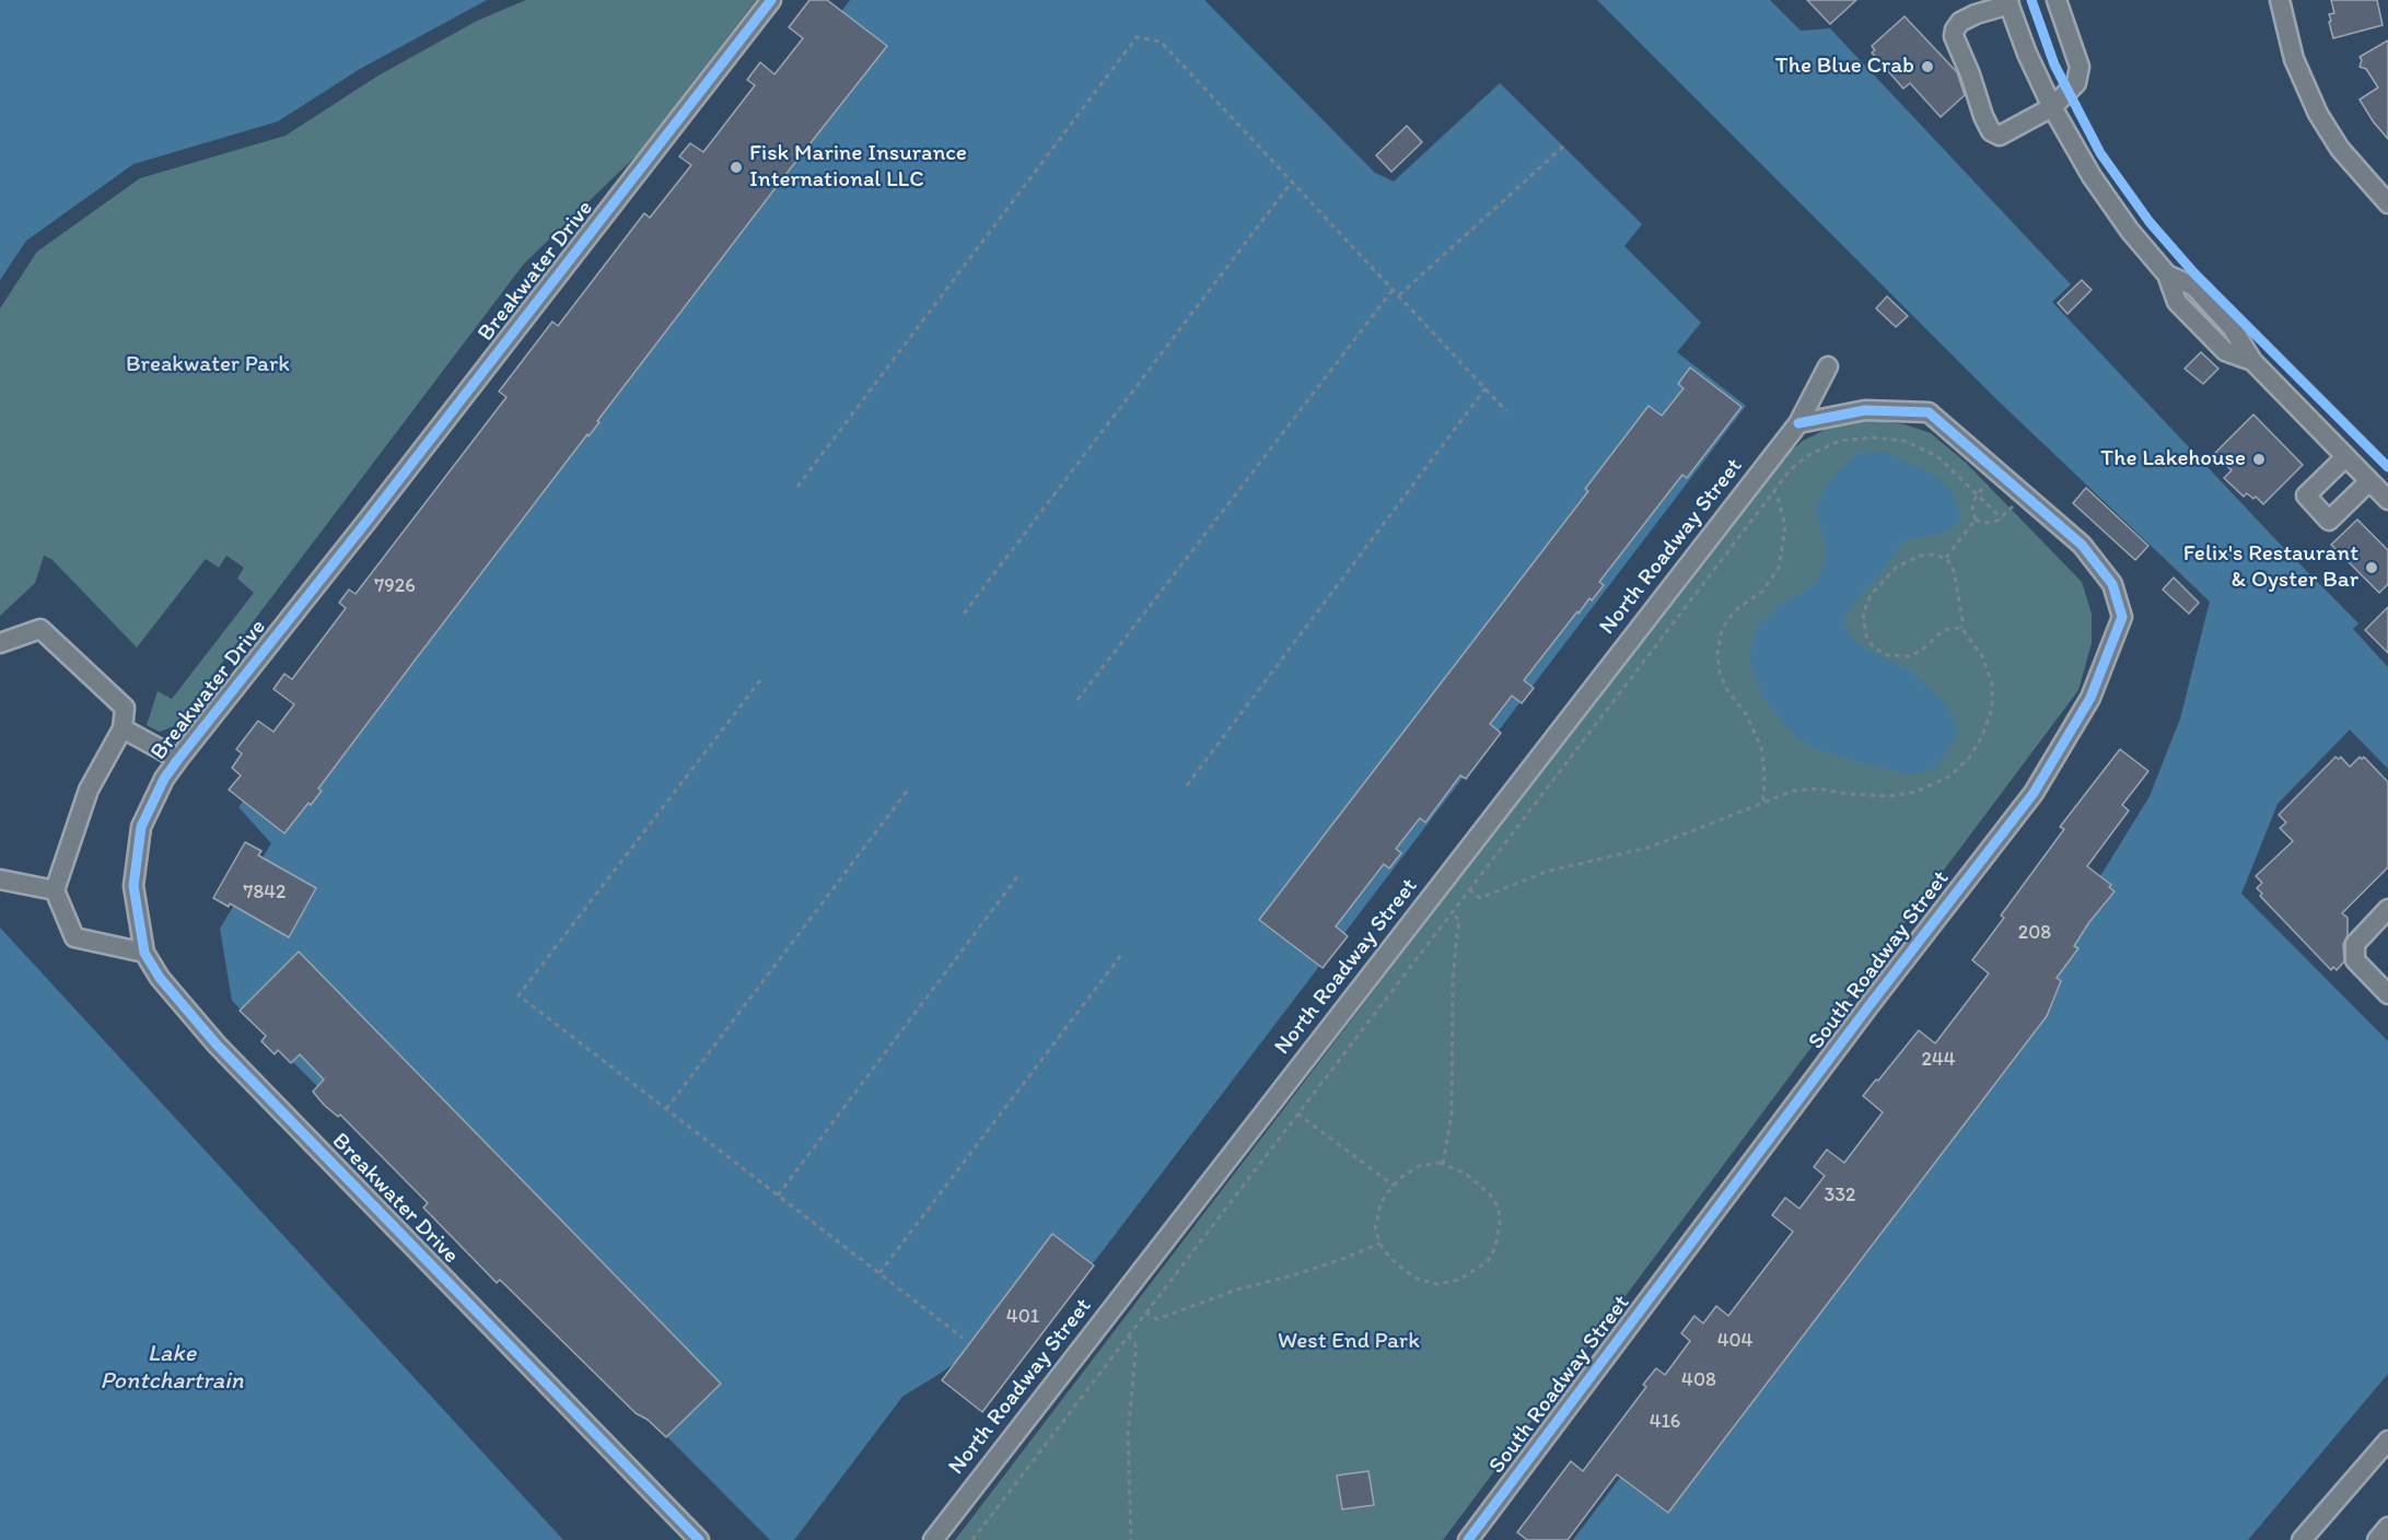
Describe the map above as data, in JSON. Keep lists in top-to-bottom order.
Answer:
{
  "streets": {
    "street": ["Breakwater Drive", "North Roadway Street", "South Roadway Street"]
  },
  "crossings": [
    ["North Roadway Street", "South Roadway Street"]
  ],
  "water": ["Lake Pontchartrain"],
  "parks": ["Breakwater Park", "West End Park"],
  "places": [
    "The Blue Crab",
    "Fisk Marine Insurance International LLC",
    "The Lakehouse",
    "Felix's Restaurant & Oyster Bar"
  ],
  "house_numbers": [
    "7926",
    "7842",
    "208",
    "244",
    "332",
    "401",
    "404",
    "408",
    "416"
  ]
}
